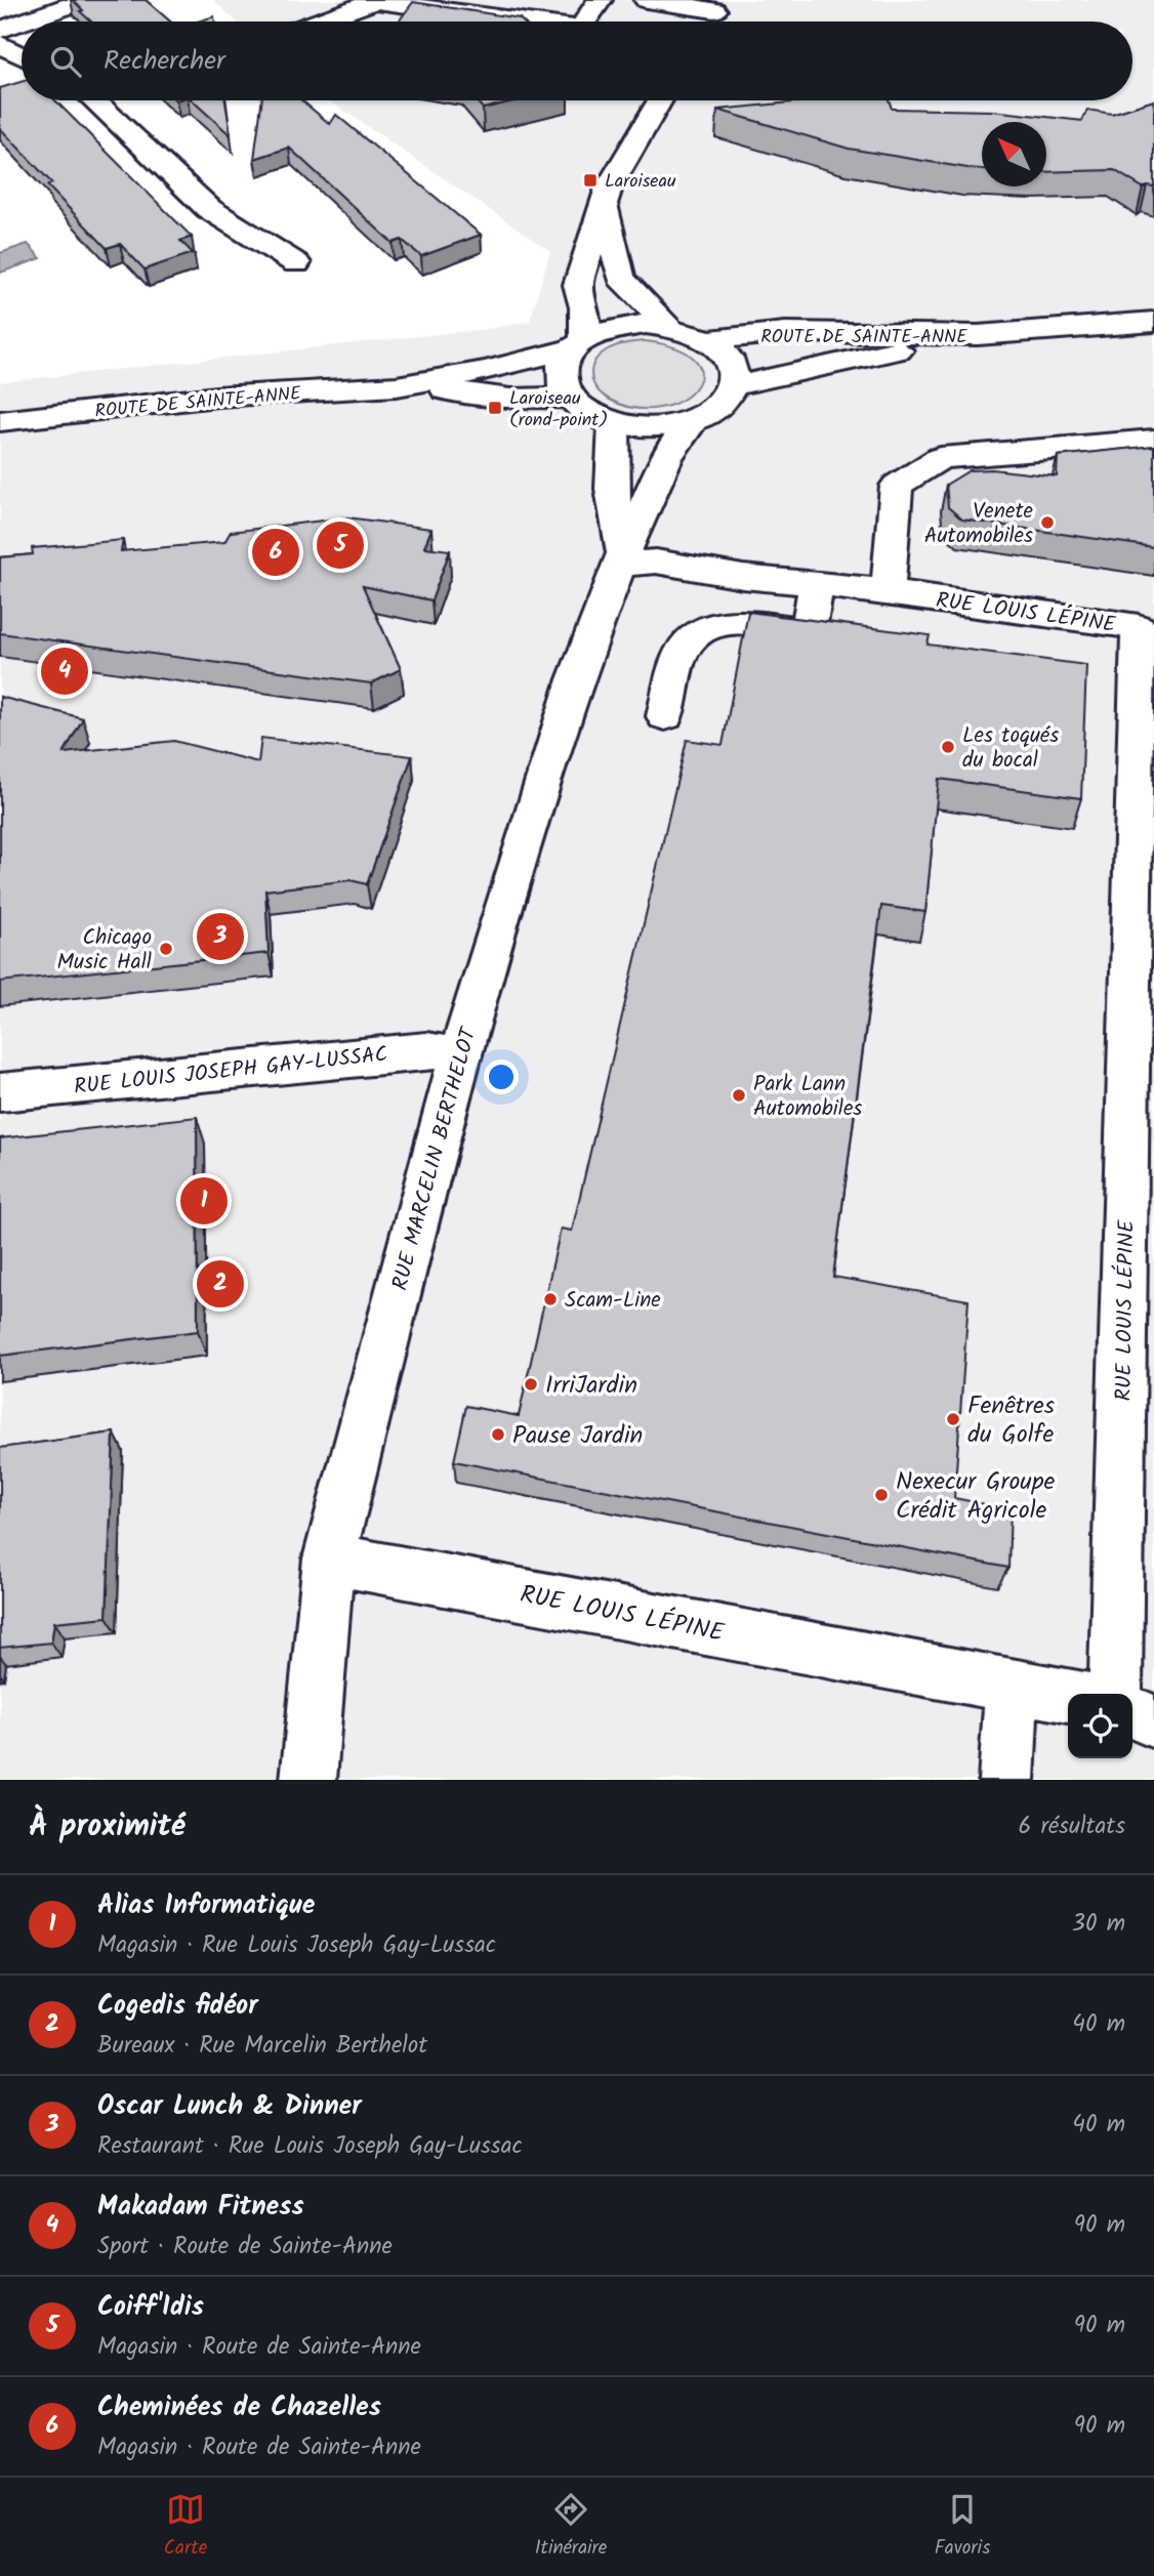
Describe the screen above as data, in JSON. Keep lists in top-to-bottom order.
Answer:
{
  "streets": {
    "street": [
      "ROUTE DE SAINTE-ANNE",
      "RUE LOUIS LÉPINE",
      "RUE LOUIS JOSEPH GAY-LUSSAC",
      "RUE MARCELIN BERTHELOT"
    ]
  },
  "crossings": [
    ["ROUTE DE SAINTE-ANNE", "RUE MARCELIN BERTHELOT"],
    ["RUE LOUIS LÉPINE", "RUE MARCELIN BERTHELOT"],
    ["RUE LOUIS JOSEPH GAY-LUSSAC", "RUE MARCELIN BERTHELOT"]
  ],
  "places": {
    "transit": ["Laroiseau", "Laroiseau (rond-point)"],
    "other": [
      "Venete Automobiles",
      "Les toqués du bocal",
      "Chicago Music Hall",
      "Park Lann Automobiles",
      "Scam-Line",
      "IrriJardin",
      "Fenêtres du Golfe",
      "Pause Jardin",
      "Nexecur Groupe Crédit Agricole"
    ]
  },
  "north": "top left",
  "page": {
    "search": "Rechercher",
    "pins": [
      "5",
      "6",
      "4",
      "3",
      "1",
      "2"
    ],
    "heading": ["À proximité", "6 résultats"],
    "list": [
      {
        "mark": "1",
        "name": "Alias Informatique",
        "note": "Magasin · Rue Louis Joseph Gay-Lussac",
        "value": "30 m"
      },
      {
        "mark": "2",
        "name": "Cogedis fidéor",
        "note": "Bureaux · Rue Marcelin Berthelot",
        "value": "40 m"
      },
      {
        "mark": "3",
        "name": "Oscar Lunch & Dinner",
        "note": "Restaurant · Rue Louis Joseph Gay-Lussac",
        "value": "40 m"
      },
      {
        "mark": "4",
        "name": "Makadam Fitness",
        "note": "Sport · Route de Sainte-Anne",
        "value": "90 m"
      },
      {
        "mark": "5",
        "name": "Coiff'Idis",
        "note": "Magasin · Route de Sainte-Anne",
        "value": "90 m"
      },
      {
        "mark": "6",
        "name": "Cheminées de Chazelles",
        "note": "Magasin · Route de Sainte-Anne",
        "value": "90 m"
      }
    ],
    "nav": ["Carte", "Itinéraire", "Favoris"]
  }
}
